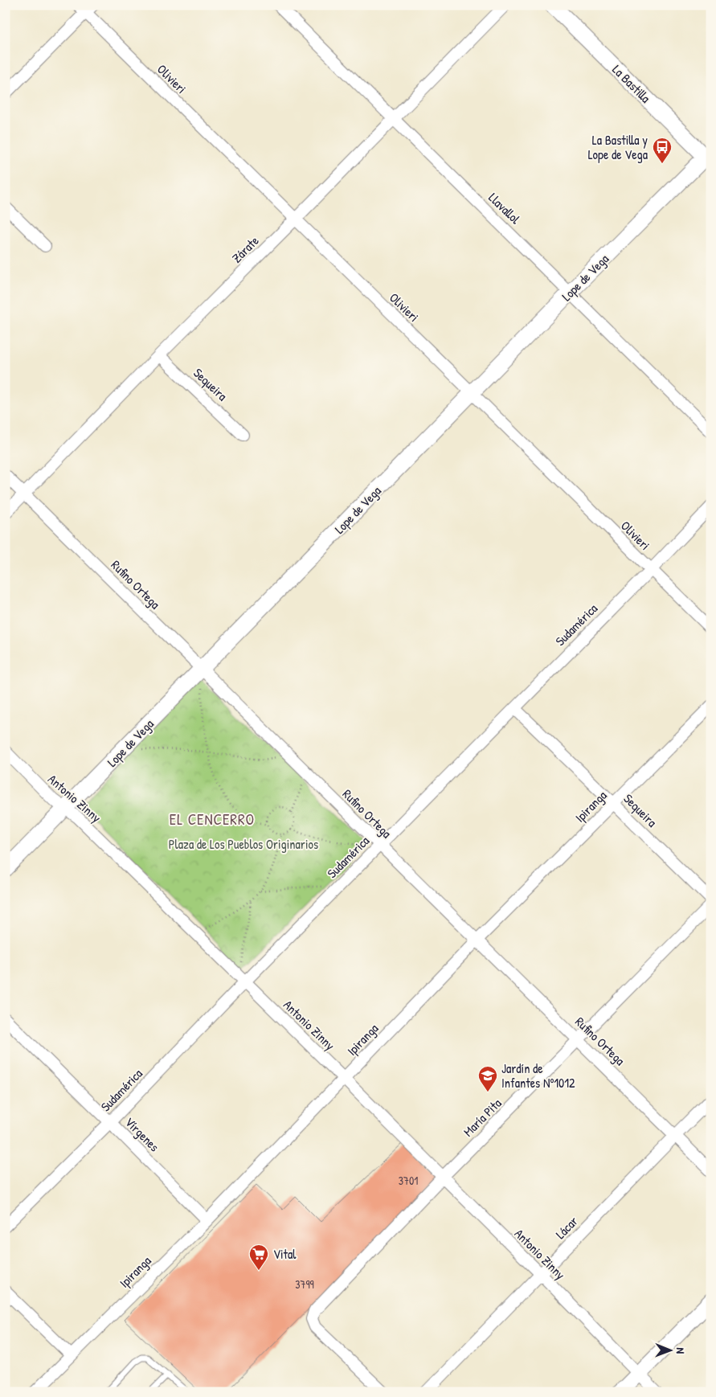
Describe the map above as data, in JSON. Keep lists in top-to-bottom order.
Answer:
{
  "streets": {
    "street": [
      "Olivieri",
      "La Bastilla",
      "Llavallol",
      "Zárate",
      "Lope de Vega",
      "Sequeira",
      "Rufino Ortega",
      "Sudamérica",
      "Antonio Zinny",
      "Ipiranga",
      "María Pita",
      "Vírgenes",
      "Lácar"
    ]
  },
  "crossings": [
    ["Olivieri", "Zárate"],
    ["Olivieri", "Lope de Vega"],
    ["Olivieri", "Sudamérica"],
    ["La Bastilla", "Lope de Vega"],
    ["Llavallol", "Zárate"],
    ["Llavallol", "Lope de Vega"],
    ["Zárate", "Sequeira"],
    ["Zárate", "Rufino Ortega"],
    ["Lope de Vega", "Rufino Ortega"],
    ["Lope de Vega", "Antonio Zinny"],
    ["Sequeira", "Sudamérica"],
    ["Sequeira", "Ipiranga"],
    ["Rufino Ortega", "Sudamérica"],
    ["Rufino Ortega", "Ipiranga"],
    ["Rufino Ortega", "María Pita"],
    ["Rufino Ortega", "Lácar"],
    ["Sudamérica", "Antonio Zinny"],
    ["Sudamérica", "Vírgenes"],
    ["Antonio Zinny", "Ipiranga"],
    ["Antonio Zinny", "María Pita"],
    ["Antonio Zinny", "Lácar"],
    ["Ipiranga", "Vírgenes"]
  ],
  "districts": ["EL CENCERRO"],
  "parks": ["Plaza de Los Pueblos Originarios"],
  "places": {
    "bus stop": ["La Bastilla y Lope de Vega"],
    "school or university": ["Jardín de Infantes Nº1012"],
    "supermarket": ["Vital"]
  },
  "house_numbers": ["3701", "3799"],
  "north": "right"
}
